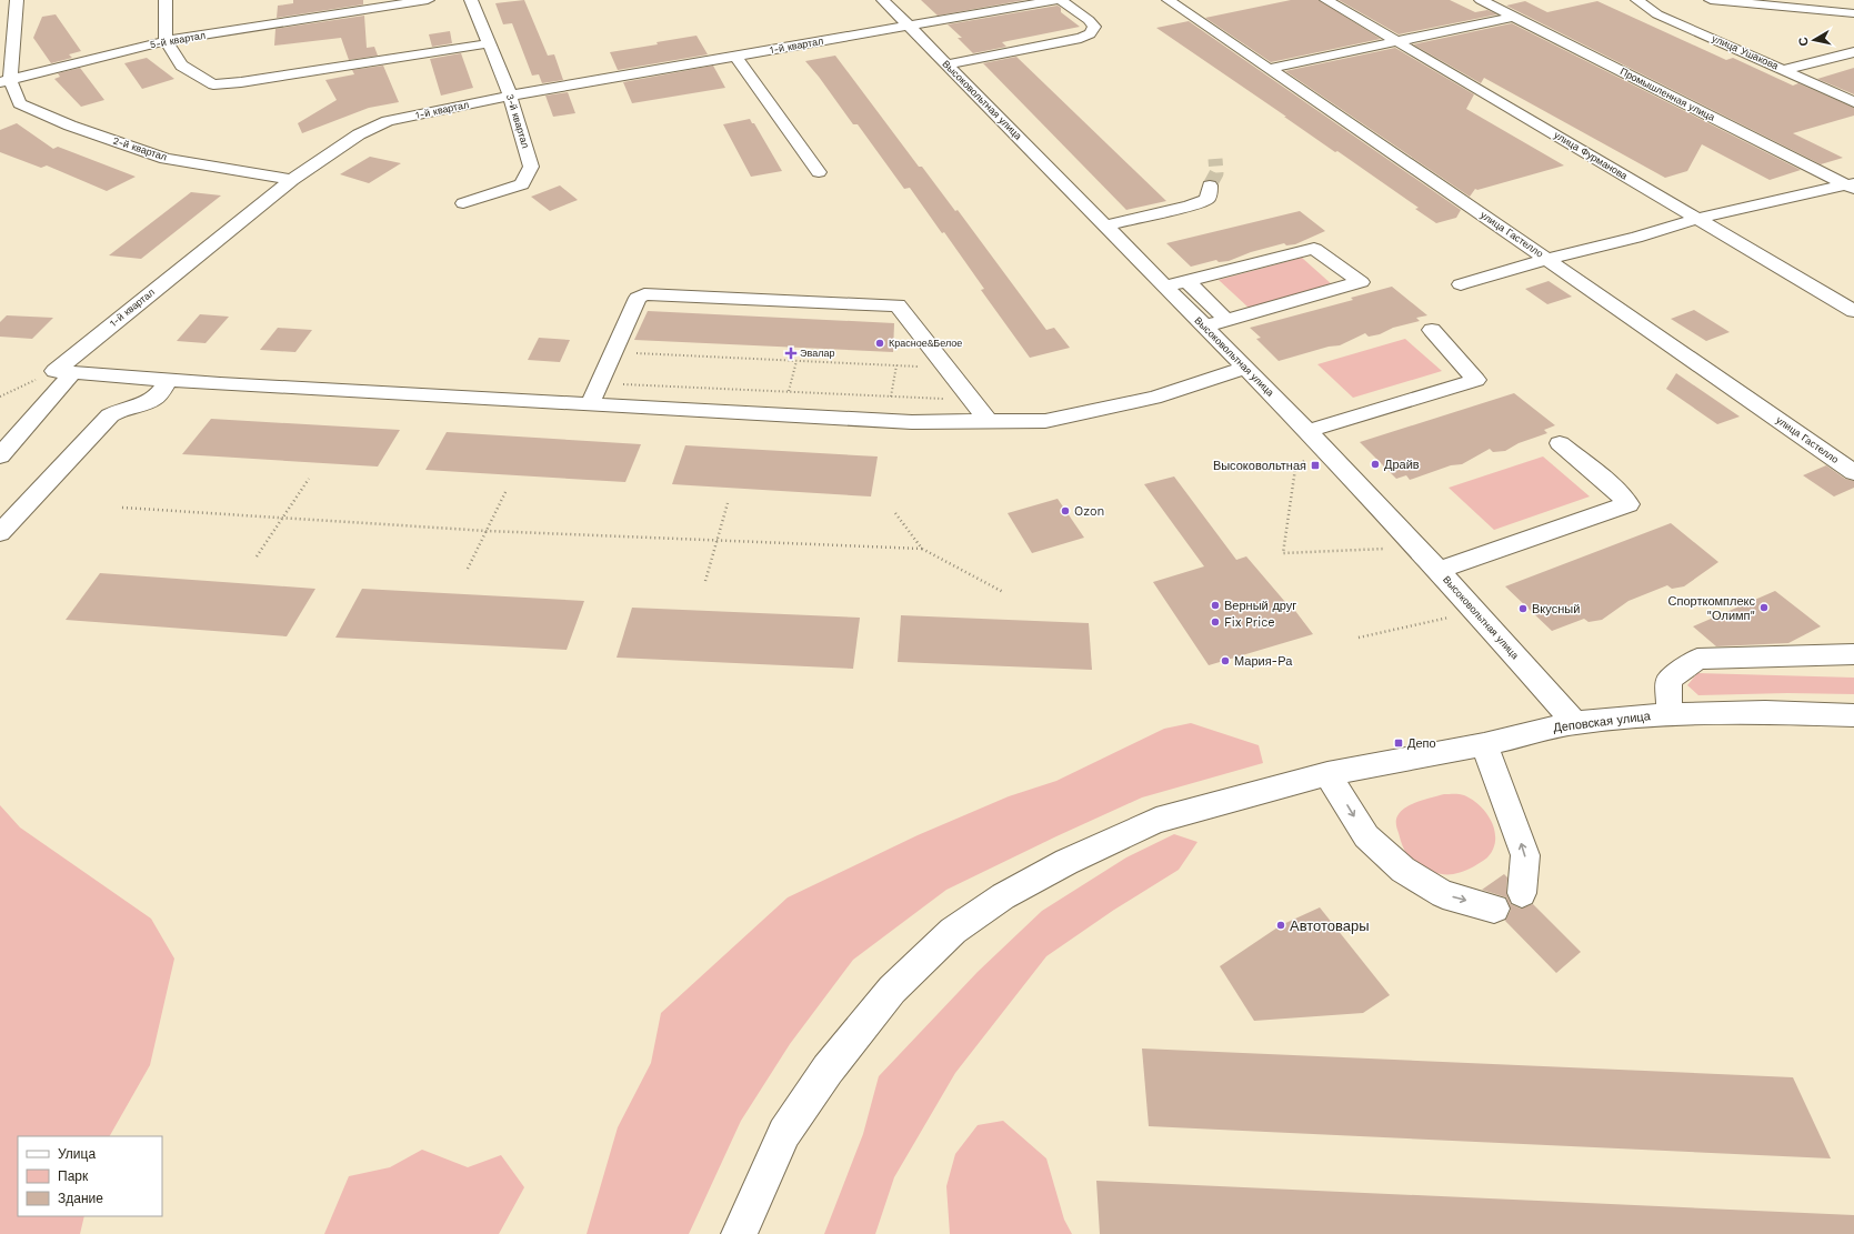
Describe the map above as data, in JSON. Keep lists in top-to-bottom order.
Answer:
{
  "streets": {
    "street": [
      "5-й квартал",
      "1-й квартал",
      "улица Ушакова",
      "Промышленная улица",
      "Высоковольтная улица",
      "3-й квартал",
      "2-й квартал",
      "улица Фурманова",
      "улица Гастелло",
      "Деповская улица"
    ]
  },
  "crossings": [
    ["5-й квартал", "2-й квартал"],
    ["1-й квартал", "Высоковольтная улица"],
    ["1-й квартал", "3-й квартал"],
    ["1-й квартал", "2-й квартал"],
    ["Высоковольтная улица", "Деповская улица"]
  ],
  "places": {
    "other": [
      "Красное&Белое",
      "Драйв",
      "Ozon",
      "Верный друг",
      "Спорткомплекс \"Олимп\"",
      "Вкусный",
      "Fix Price",
      "Мария-Ра",
      "Автотовары"
    ],
    "health": ["Эвалар"],
    "transit": ["Высоковольтная", "Депо"]
  },
  "legend": ["Улица", "Парк", "Здание"],
  "north": "left"
}
